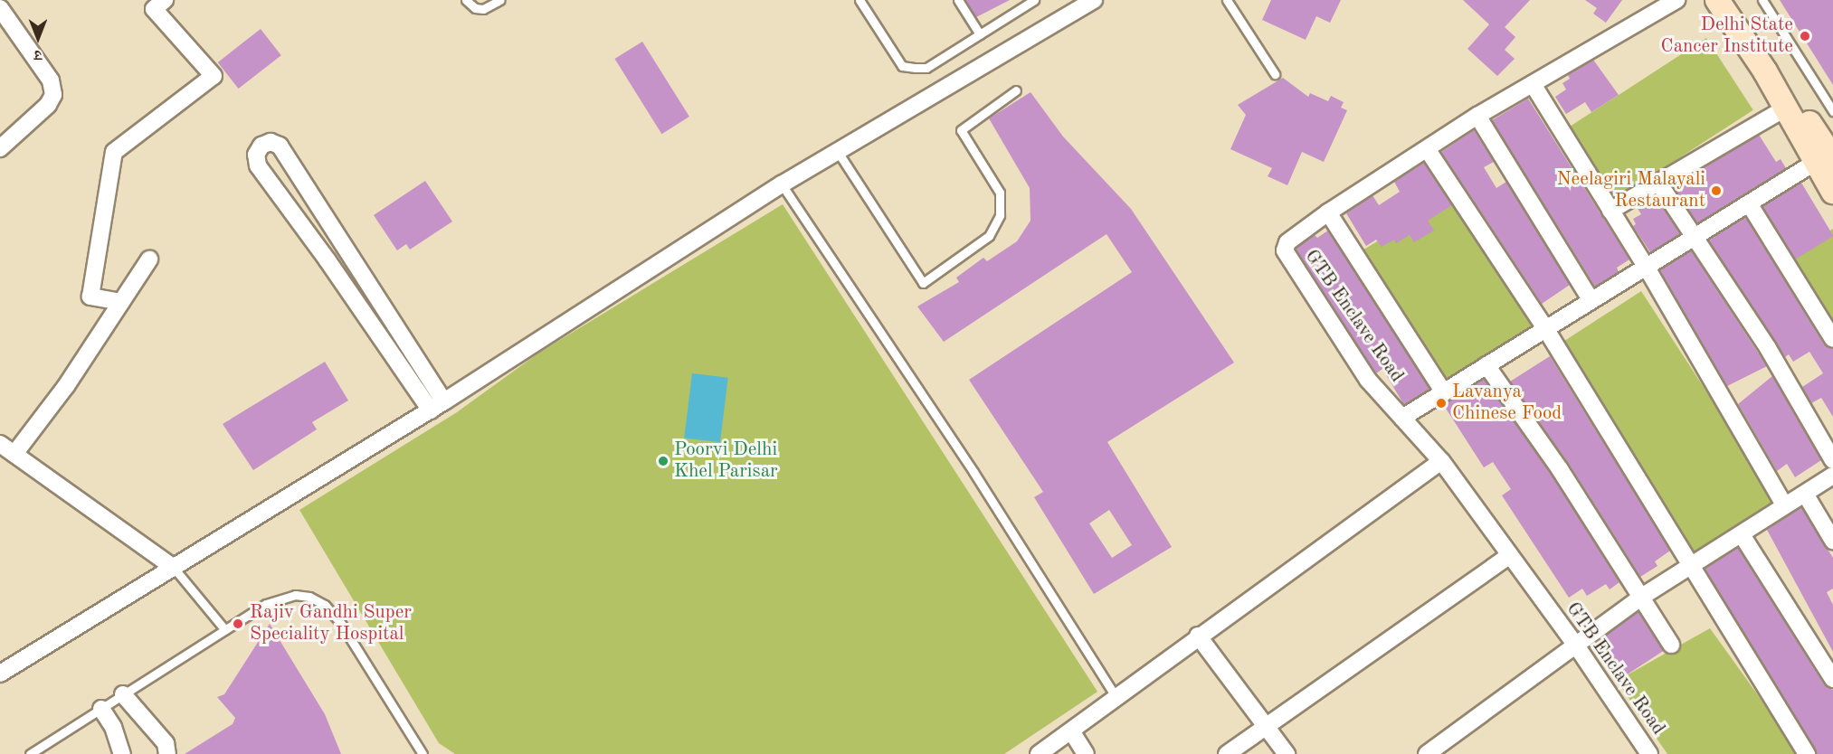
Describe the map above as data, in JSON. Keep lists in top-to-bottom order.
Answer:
{
  "streets": {
    "street": ["GTB Enclave Road"]
  },
  "places": [
    "Delhi State Cancer Institute",
    "Neelagiri Malayali Restaurant",
    "Lavanya Chinese Food",
    "Poorvi Delhi Khel Parisar",
    "Rajiv Gandhi Super Speciality Hospital"
  ],
  "north": "bottom"
}
